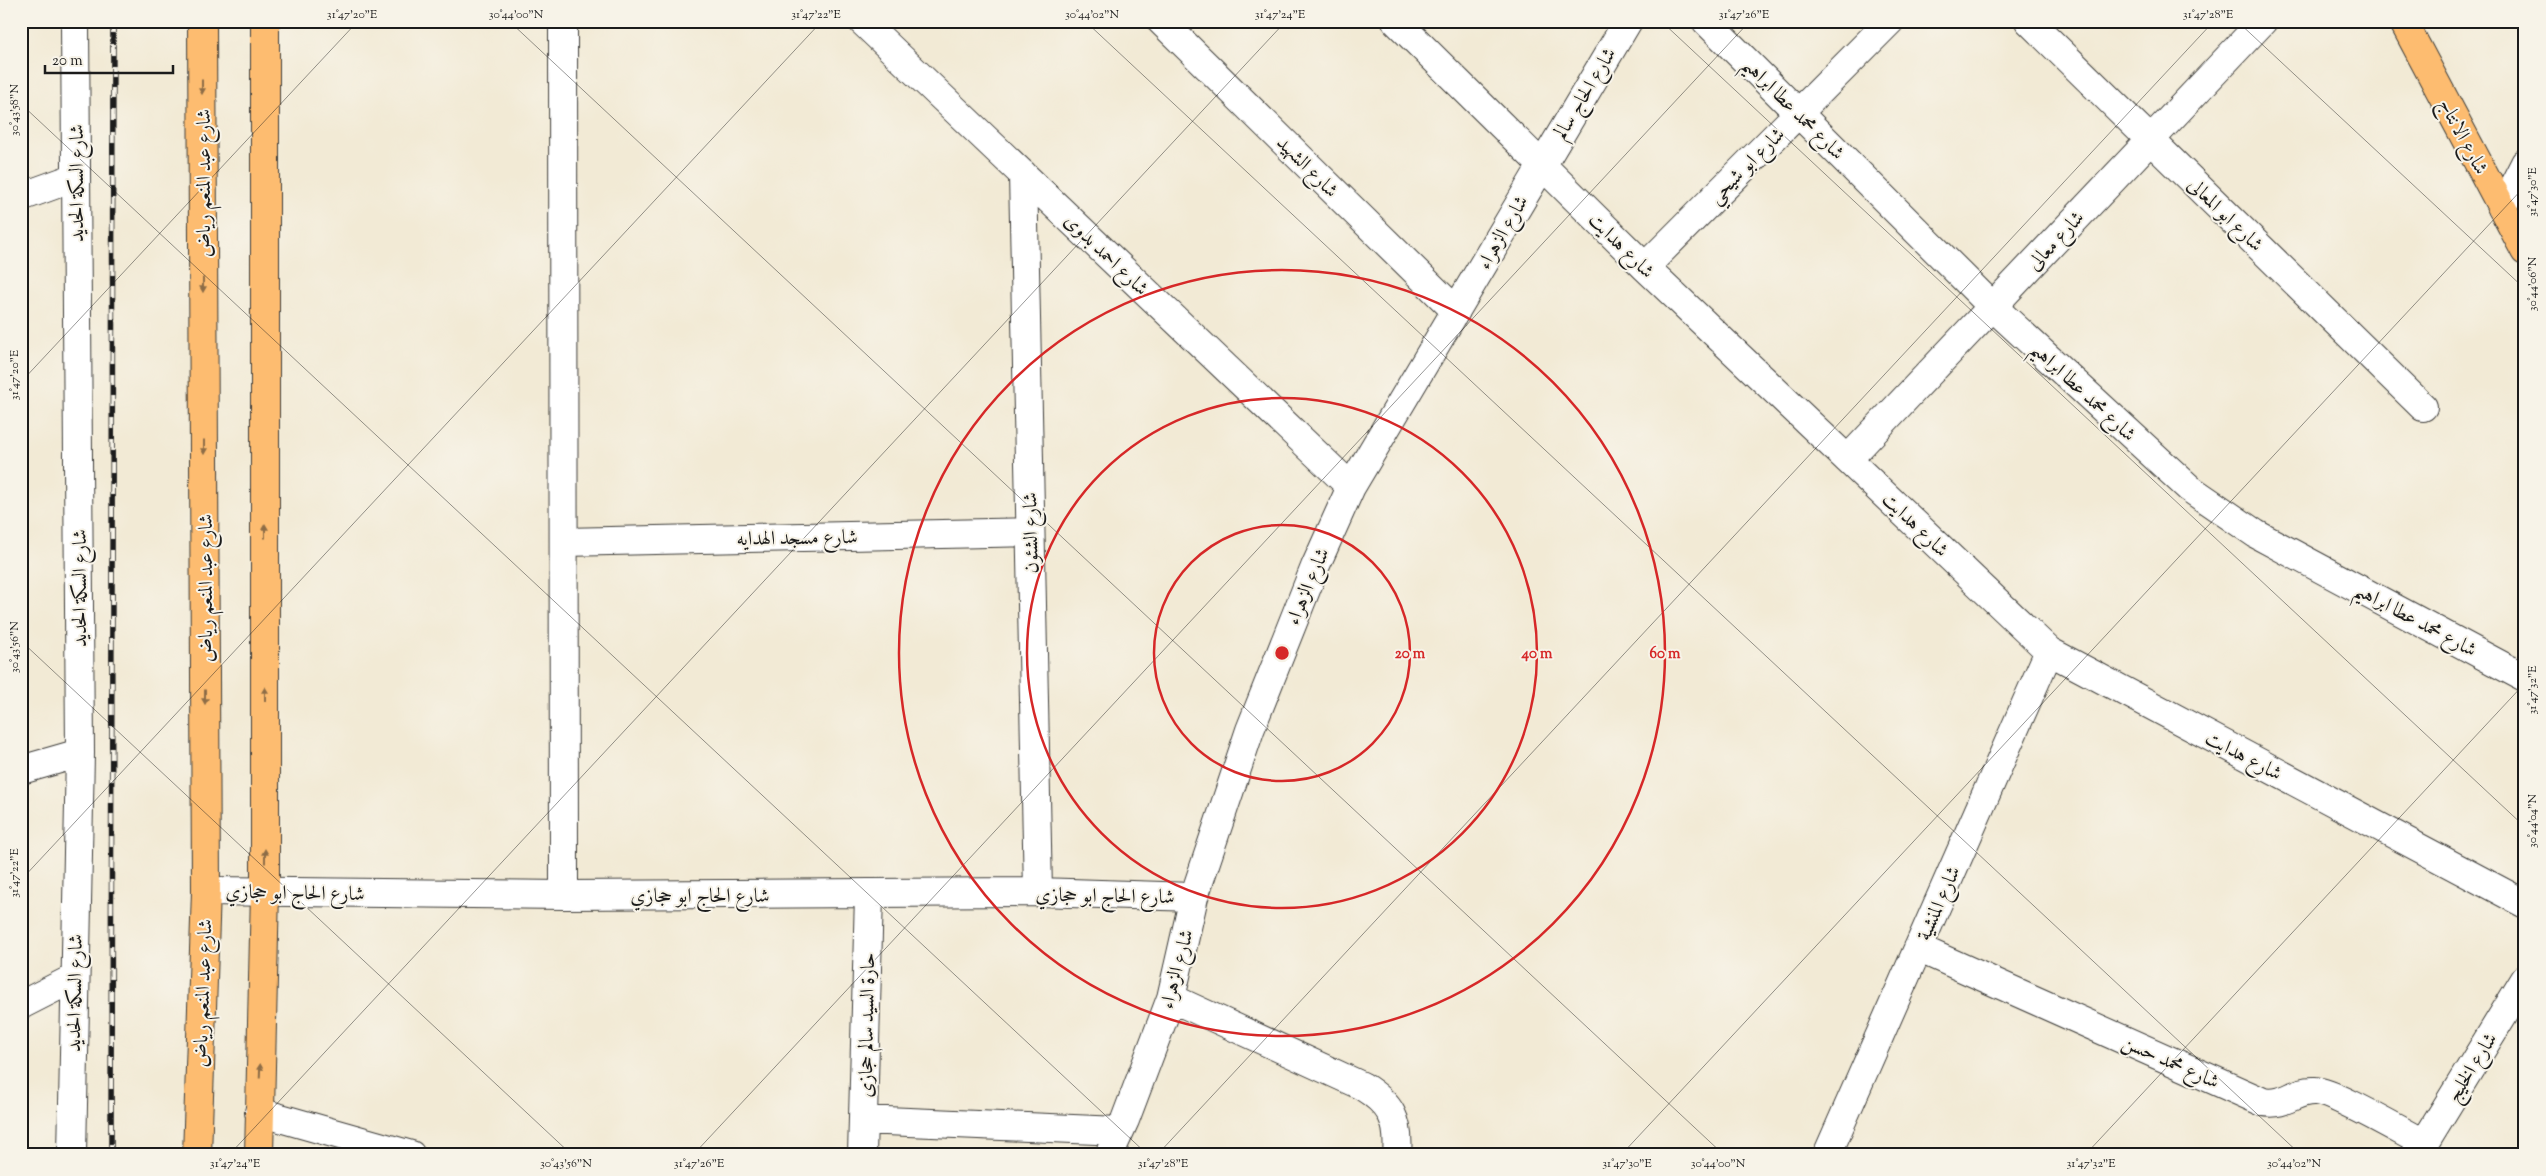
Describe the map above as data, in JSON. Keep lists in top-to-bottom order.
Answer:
{
  "streets": {
    "main road": ["شارع الانتاج", "شارع عبد المنعم رياض"],
    "street": [
      "شارع الحاج سالم",
      "شارع محمد عطا ابراهيم",
      "شارع ابو شيحي",
      "شارع الشهيد",
      "شارع السكة الحديد",
      "شارع ابو المعالى",
      "شارع الزهراء",
      "شارع معالى",
      "شارع هدايت",
      "شارع احمد بدوى",
      "شارع الشئون",
      "شارع مسجد الهدايه",
      "شارع الحاج ابو حجازي",
      "شارع المنشية",
      "حارة السيد سالم حجازى",
      "شارع محمد حسن",
      "شارع الخليج"
    ]
  },
  "crossings": [
    ["شارع الحاج سالم", "شارع الزهراء"],
    ["شارع الحاج سالم", "شارع هدايت"],
    ["شارع محمد عطا ابراهيم", "شارع ابو شيحي"],
    ["شارع محمد عطا ابراهيم", "شارع معالى"],
    ["شارع ابو شيحي", "شارع هدايت"],
    ["شارع الشهيد", "شارع الزهراء"],
    ["شارع عبد المنعم رياض", "شارع الحاج ابو حجازي"],
    ["شارع ابو المعالى", "شارع معالى"],
    ["شارع الزهراء", "شارع هدايت"],
    ["شارع الزهراء", "شارع احمد بدوى"],
    ["شارع الزهراء", "شارع الحاج ابو حجازي"],
    ["شارع معالى", "شارع هدايت"],
    ["شارع هدايت", "شارع المنشية"],
    ["شارع احمد بدوى", "شارع الشئون"],
    ["شارع الشئون", "شارع مسجد الهدايه"],
    ["شارع الشئون", "شارع الحاج ابو حجازي"],
    ["شارع الحاج ابو حجازي", "حارة السيد سالم حجازى"],
    ["شارع المنشية", "شارع محمد حسن"],
    ["شارع محمد حسن", "شارع الخليج"]
  ],
  "scale_bar": "20 m",
  "coordinates": [
    "31°47'20\"E",
    "30°44'00\"N",
    "31°47'22\"E",
    "30°44'02\"N",
    "31°47'24\"E",
    "31°47'26\"E",
    "31°47'28\"E",
    "30°43'58\"N",
    "31°47'30\"E",
    "30°44'06\"N",
    "30°43'56\"N",
    "31°47'32\"E",
    "30°44'04\"N"
  ],
  "rings": ["20 m", "40 m", "60 m"]
}
